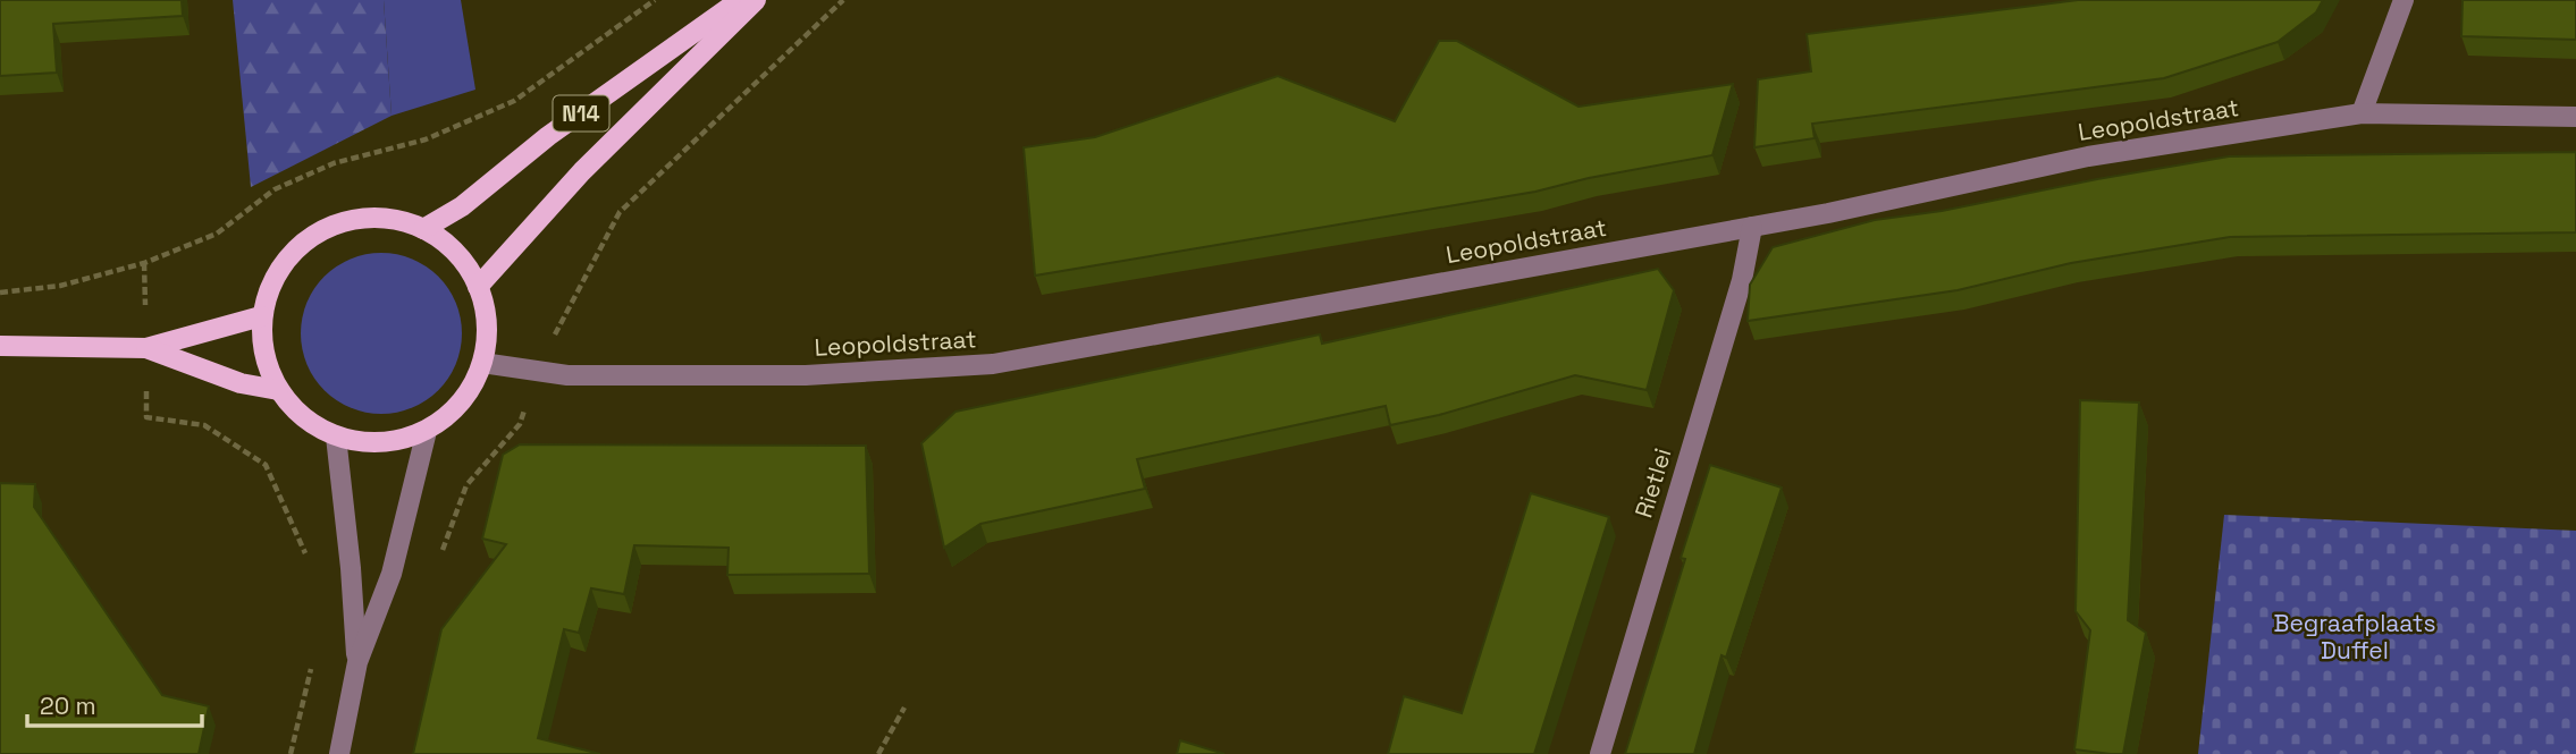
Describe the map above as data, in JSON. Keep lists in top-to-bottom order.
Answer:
{
  "streets": {
    "main road": ["N14"],
    "street": ["Leopoldstraat", "Rietlei"]
  },
  "crossings": [
    ["N14", "Leopoldstraat"],
    ["Leopoldstraat", "Rietlei"]
  ],
  "parks": ["Begraafplaats Duffel"],
  "scale_bar": "20 m"
}
